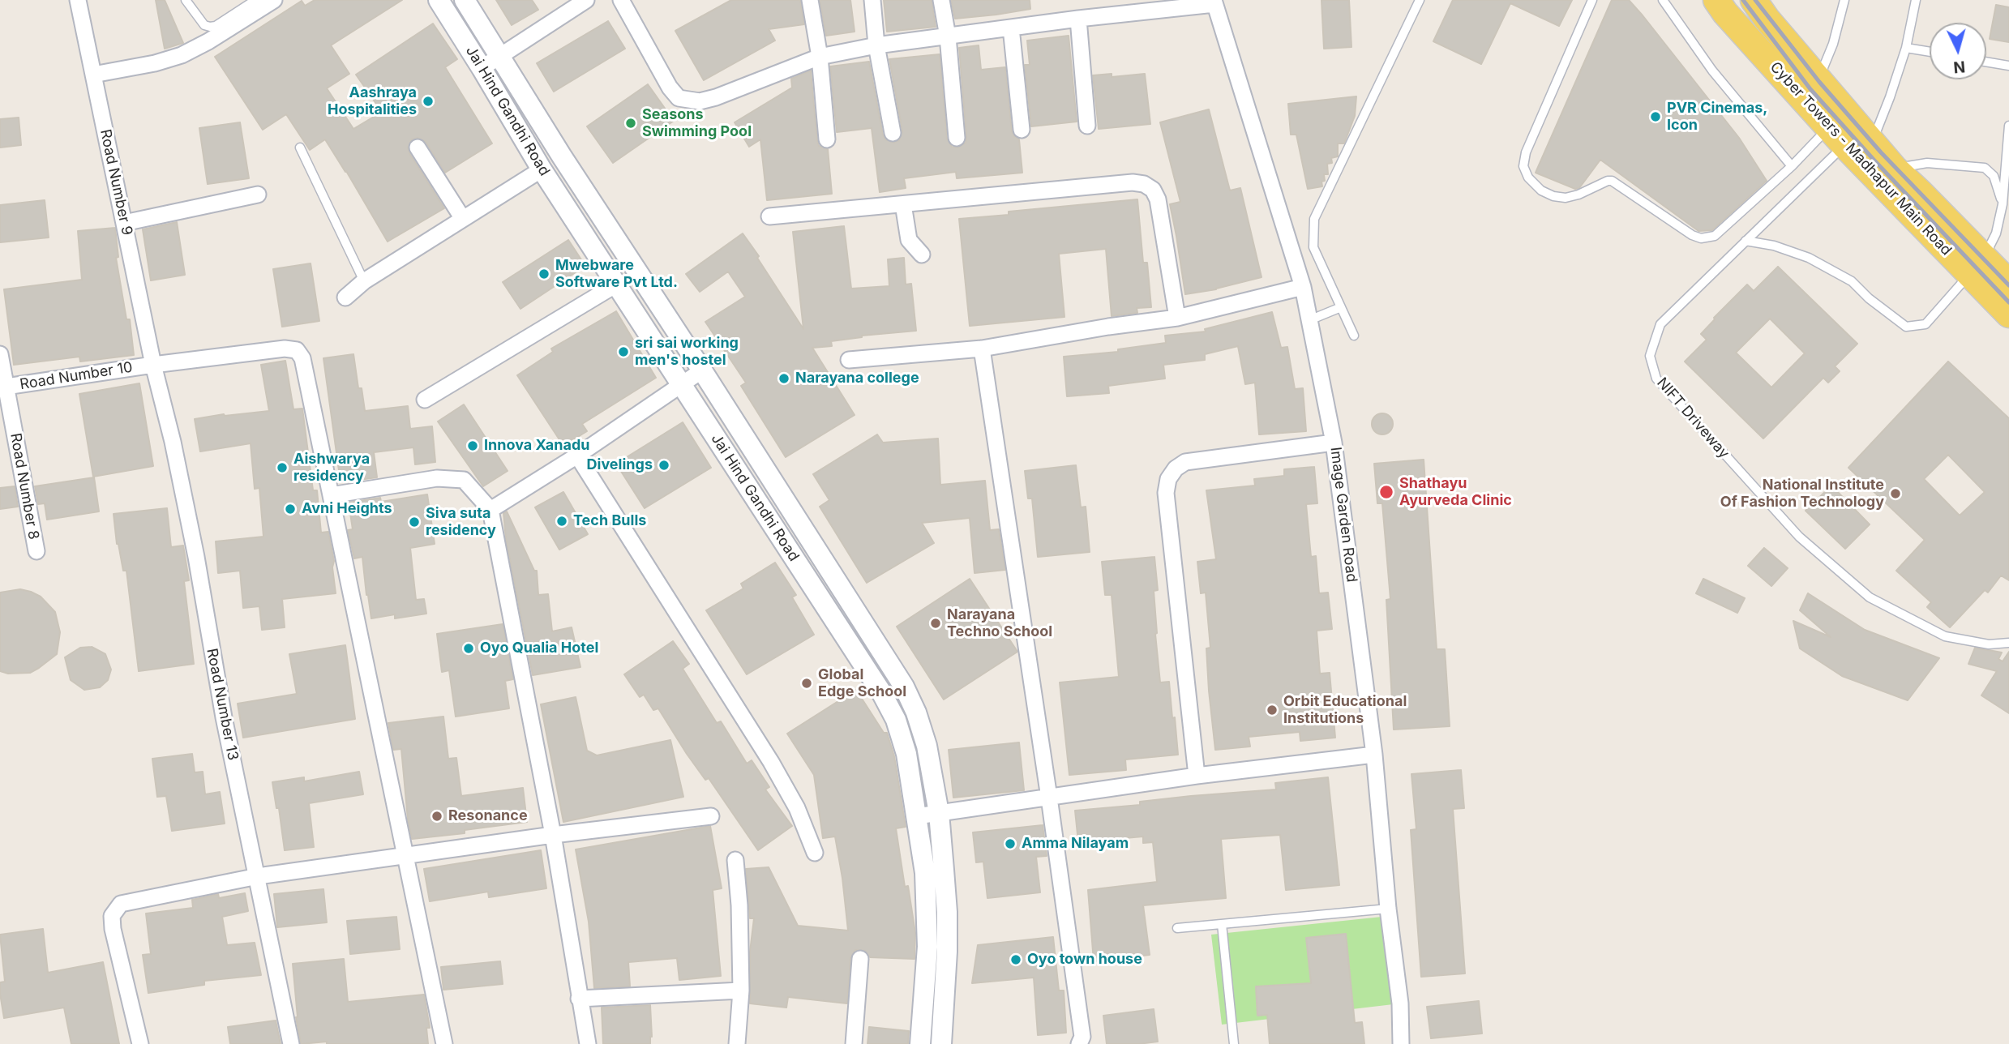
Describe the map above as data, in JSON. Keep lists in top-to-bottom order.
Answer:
{
  "streets": {
    "main road": ["Cyber Towers - Madhapur Main Road"],
    "street": [
      "Jai Hind Gandhi Road",
      "Road Number 9",
      "Road Number 10",
      "Road Number 8",
      "Image Garden Road",
      "Road Number 13"
    ],
    "lane": ["NIFT Driveway"]
  },
  "crossings": [
    ["Cyber Towers - Madhapur Main Road", "NIFT Driveway"],
    ["Road Number 9", "Road Number 10"],
    ["Road Number 9", "Road Number 13"],
    ["Road Number 10", "Road Number 8"],
    ["Road Number 10", "Road Number 13"]
  ],
  "places": [
    "Aashraya Hospitalities",
    "PVR Cinemas, Icon",
    "Seasons Swimming Pool",
    "Mwebware Software Pvt Ltd.",
    "sri sai working men's hostel",
    "Narayana college",
    "Innova Xanadu",
    "Divelings",
    "Aishwarya residency",
    "Shathayu Ayurveda Clinic",
    "National Institute Of Fashion Technology",
    "Avni Heights",
    "Tech Bulls",
    "Siva suta residency",
    "Narayana Techno School",
    "Oyo Qualia Hotel",
    "Global Edge School",
    "Orbit Educational Institutions",
    "Resonance",
    "Amma Nilayam",
    "Oyo town house"
  ],
  "north": "bottom"
}
